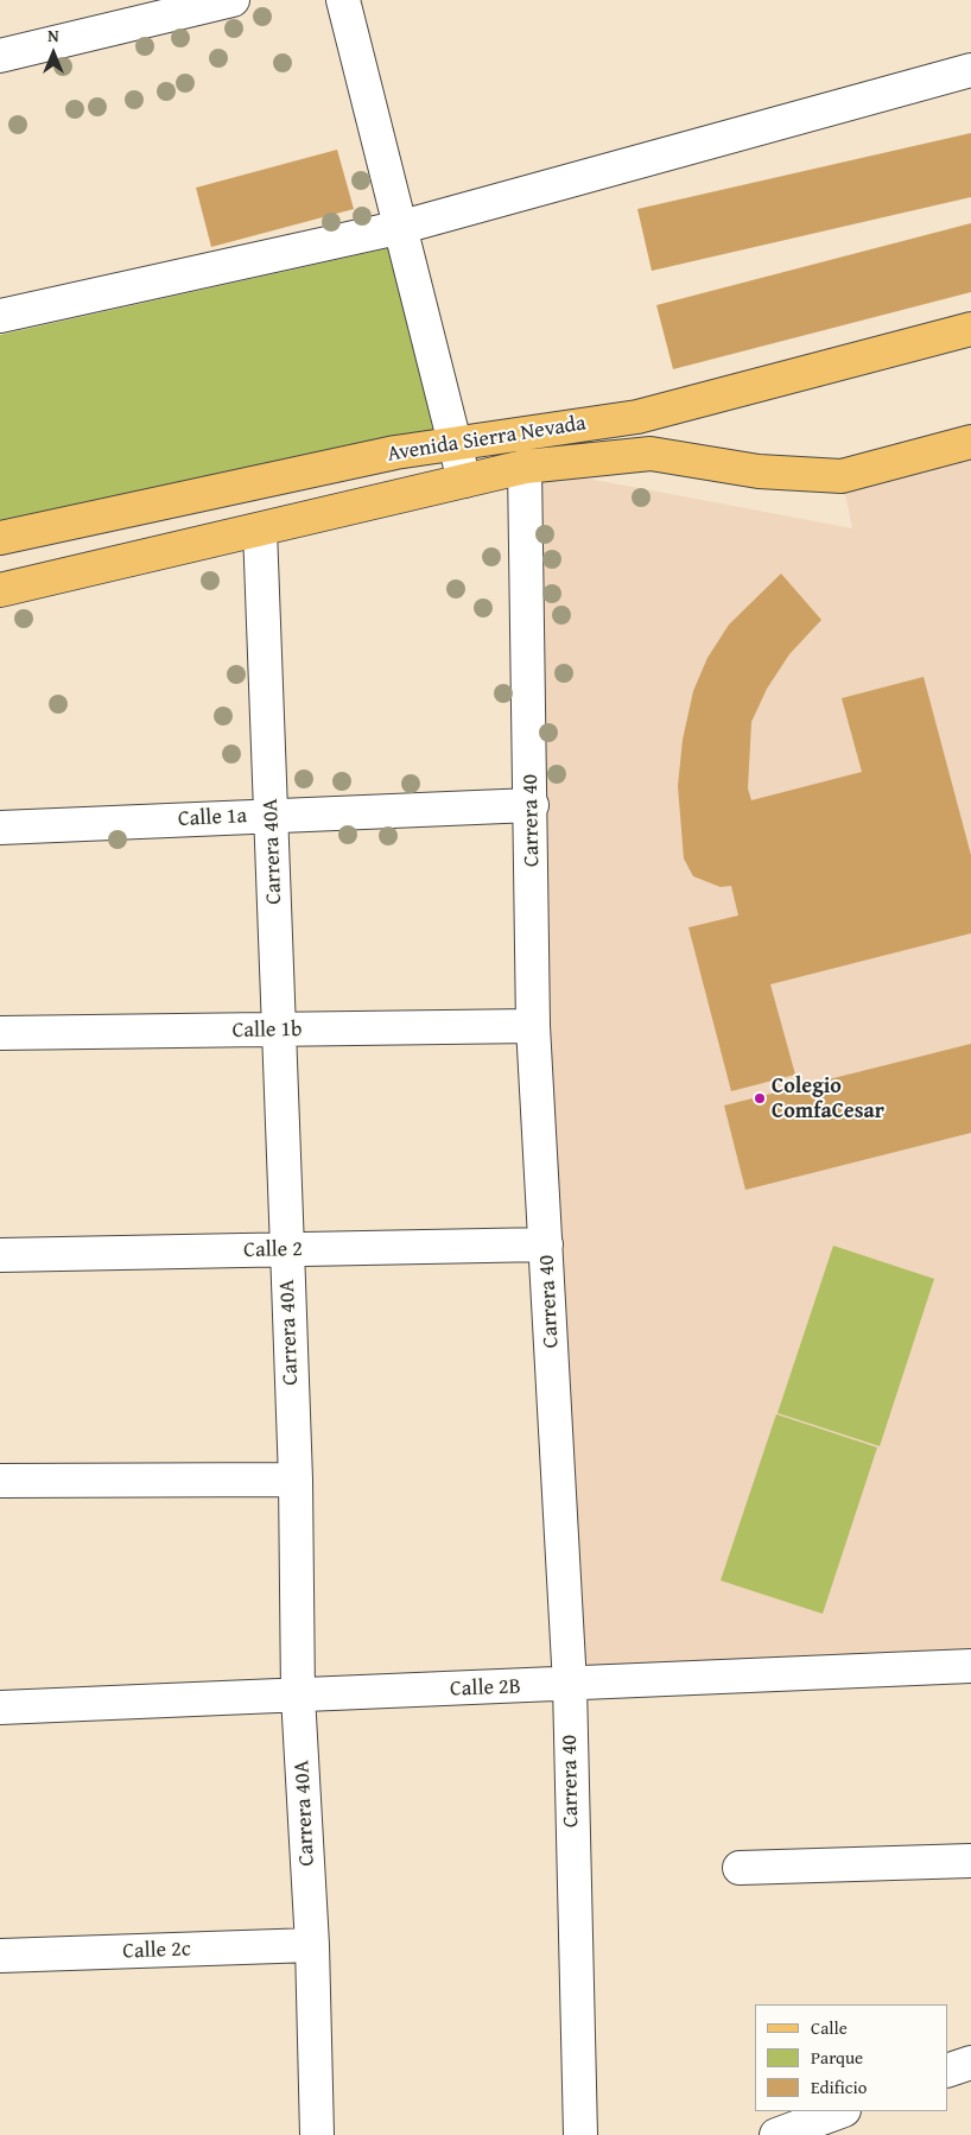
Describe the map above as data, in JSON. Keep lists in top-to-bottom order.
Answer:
{
  "streets": {
    "main road": ["Avenida Sierra Nevada"],
    "street": [
      "Calle 1a",
      "Carrera 40",
      "Carrera 40A",
      "Calle 1b",
      "Calle 2",
      "Calle 2B",
      "Calle 2c"
    ]
  },
  "crossings": [
    ["Avenida Sierra Nevada", "Carrera 40"],
    ["Avenida Sierra Nevada", "Carrera 40A"],
    ["Calle 1a", "Carrera 40"],
    ["Calle 1a", "Carrera 40A"],
    ["Carrera 40", "Calle 1b"],
    ["Carrera 40", "Calle 2"],
    ["Carrera 40", "Calle 2B"],
    ["Carrera 40A", "Calle 1b"],
    ["Carrera 40A", "Calle 2"],
    ["Carrera 40A", "Calle 2B"],
    ["Carrera 40A", "Calle 2c"]
  ],
  "places": ["Colegio ComfaCesar"],
  "legend": ["Calle", "Parque", "Edificio"],
  "north": "top"
}
